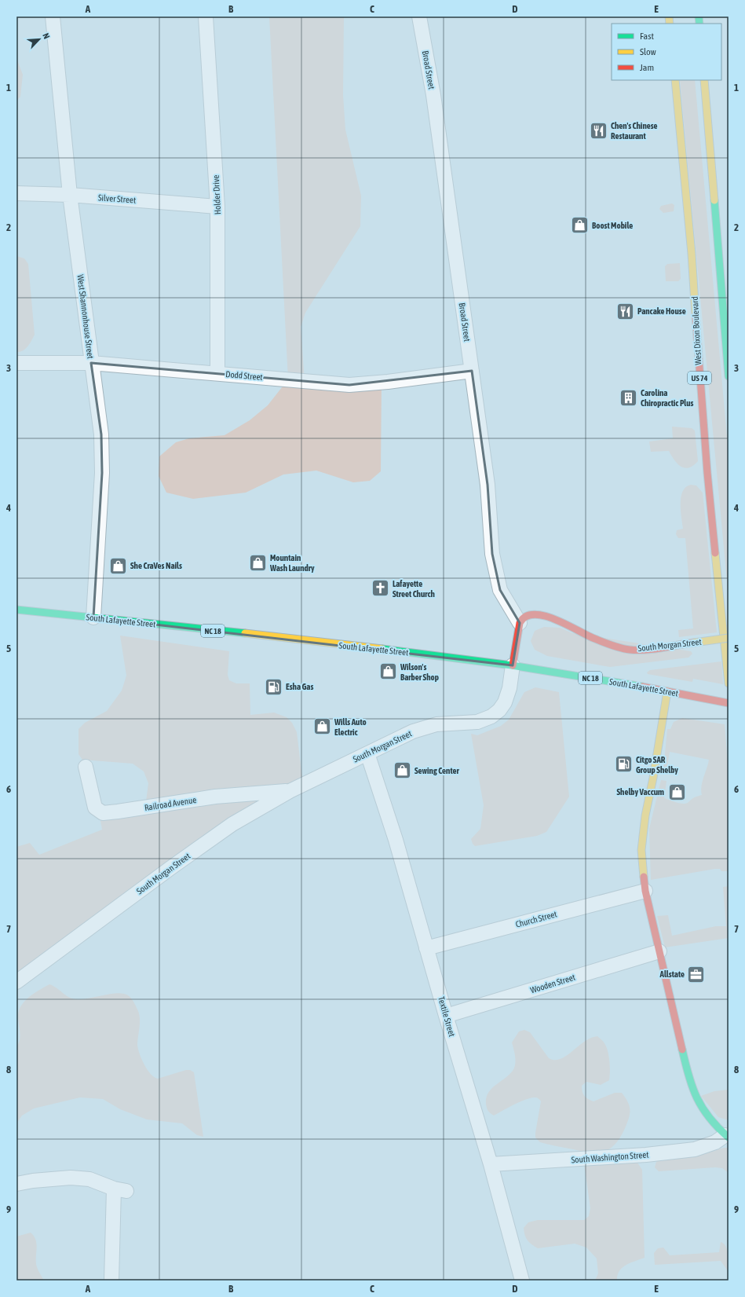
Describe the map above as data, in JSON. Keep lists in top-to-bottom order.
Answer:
{
  "streets": {
    "main road": [
      "West Dixon Boulevard",
      "US 74",
      "South Lafayette Street",
      "NC 18",
      "South Morgan Street"
    ],
    "street": [
      "Broad Street",
      "Holder Drive",
      "Silver Street",
      "West Shannonhouse Street",
      "Dodd Street",
      "Railroad Avenue",
      "Church Street",
      "Wooden Street",
      "Textile Street",
      "South Washington Street"
    ]
  },
  "crossings": [
    ["Broad Street", "Dodd Street"],
    ["Broad Street", "South Morgan Street"],
    ["Holder Drive", "Silver Street"],
    ["Holder Drive", "Dodd Street"],
    ["Silver Street", "West Shannonhouse Street"],
    ["West Shannonhouse Street", "Dodd Street"],
    ["West Shannonhouse Street", "South Lafayette Street"],
    ["West Dixon Boulevard", "US 74"],
    ["South Lafayette Street", "South Morgan Street"],
    ["South Morgan Street", "Railroad Avenue"],
    ["South Morgan Street", "Textile Street"],
    ["Church Street", "Textile Street"],
    ["Wooden Street", "Textile Street"],
    ["Textile Street", "South Washington Street"]
  ],
  "places": {
    "restaurant": ["Chen's Chinese Restaurant", "Pancake House"],
    "shop": [
      "Boost Mobile",
      "Mountain Wash Laundry",
      "She CraVes Nails",
      "Wilson's Barber Shop",
      "Wills Auto Electric",
      "Sewing Center",
      "Shelby Vaccum"
    ],
    "building": ["Carolina Chiropractic Plus"],
    "church": ["Lafayette Street Church"],
    "fuel station": ["Esha Gas", "Citgo SAR Group Shelby"],
    "office": ["Allstate"]
  },
  "legend": ["Fast", "Slow", "Jam"],
  "north": "top right",
  "grid": {
    "columns": [
      "A",
      "B",
      "C",
      "D",
      "E"
    ],
    "rows": [
      "1",
      "2",
      "3",
      "4",
      "5",
      "6",
      "7",
      "8",
      "9"
    ]
  }
}
